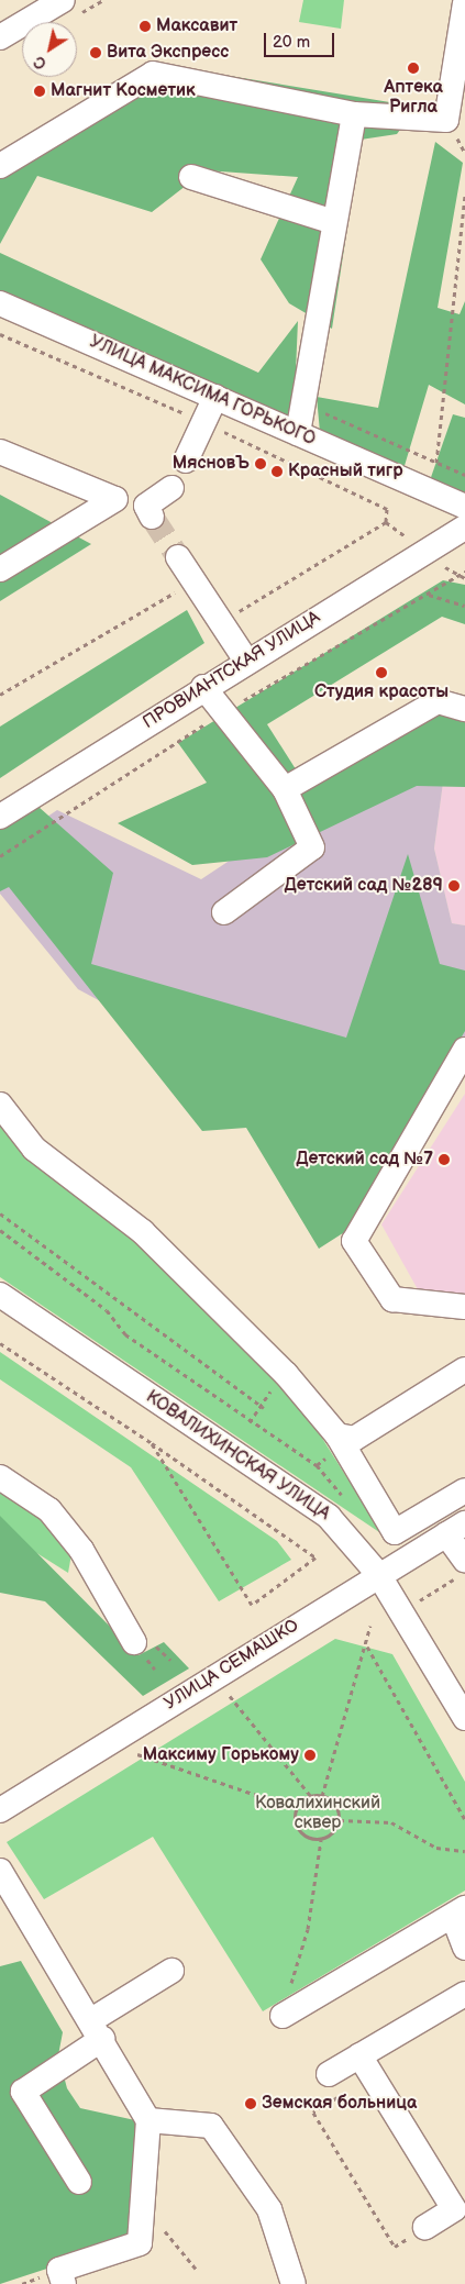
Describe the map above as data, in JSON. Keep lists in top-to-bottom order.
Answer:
{
  "streets": {
    "street": [
      "УЛИЦА МАКСИМА ГОРЬКОГО",
      "ПРОВИАНТСКАЯ УЛИЦА",
      "КОВАЛИХИНСКАЯ УЛИЦА",
      "УЛИЦА СЕМАШКО"
    ]
  },
  "crossings": [
    ["КОВАЛИХИНСКАЯ УЛИЦА", "УЛИЦА СЕМАШКО"]
  ],
  "parks": ["Ковалихинский сквер"],
  "places": [
    "Максавит",
    "Вита Экспресс",
    "Аптека Ригла",
    "Магнит Косметик",
    "МясновЪ",
    "Красный тигр",
    "Студия красоты",
    "Детский сад №289",
    "Детский сад №7",
    "Максиму Горькому",
    "Земская больница"
  ],
  "scale_bar": "20 m",
  "north": "bottom left"
}
